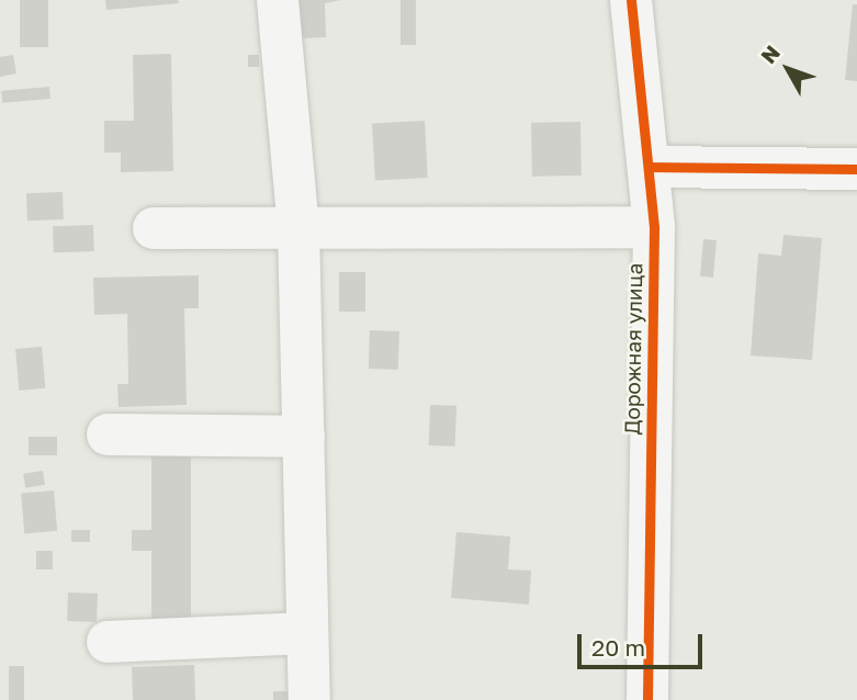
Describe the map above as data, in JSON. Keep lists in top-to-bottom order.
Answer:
{
  "streets": {
    "street": ["Дорожная улица"]
  },
  "scale_bar": "20 m",
  "north": "top left"
}
